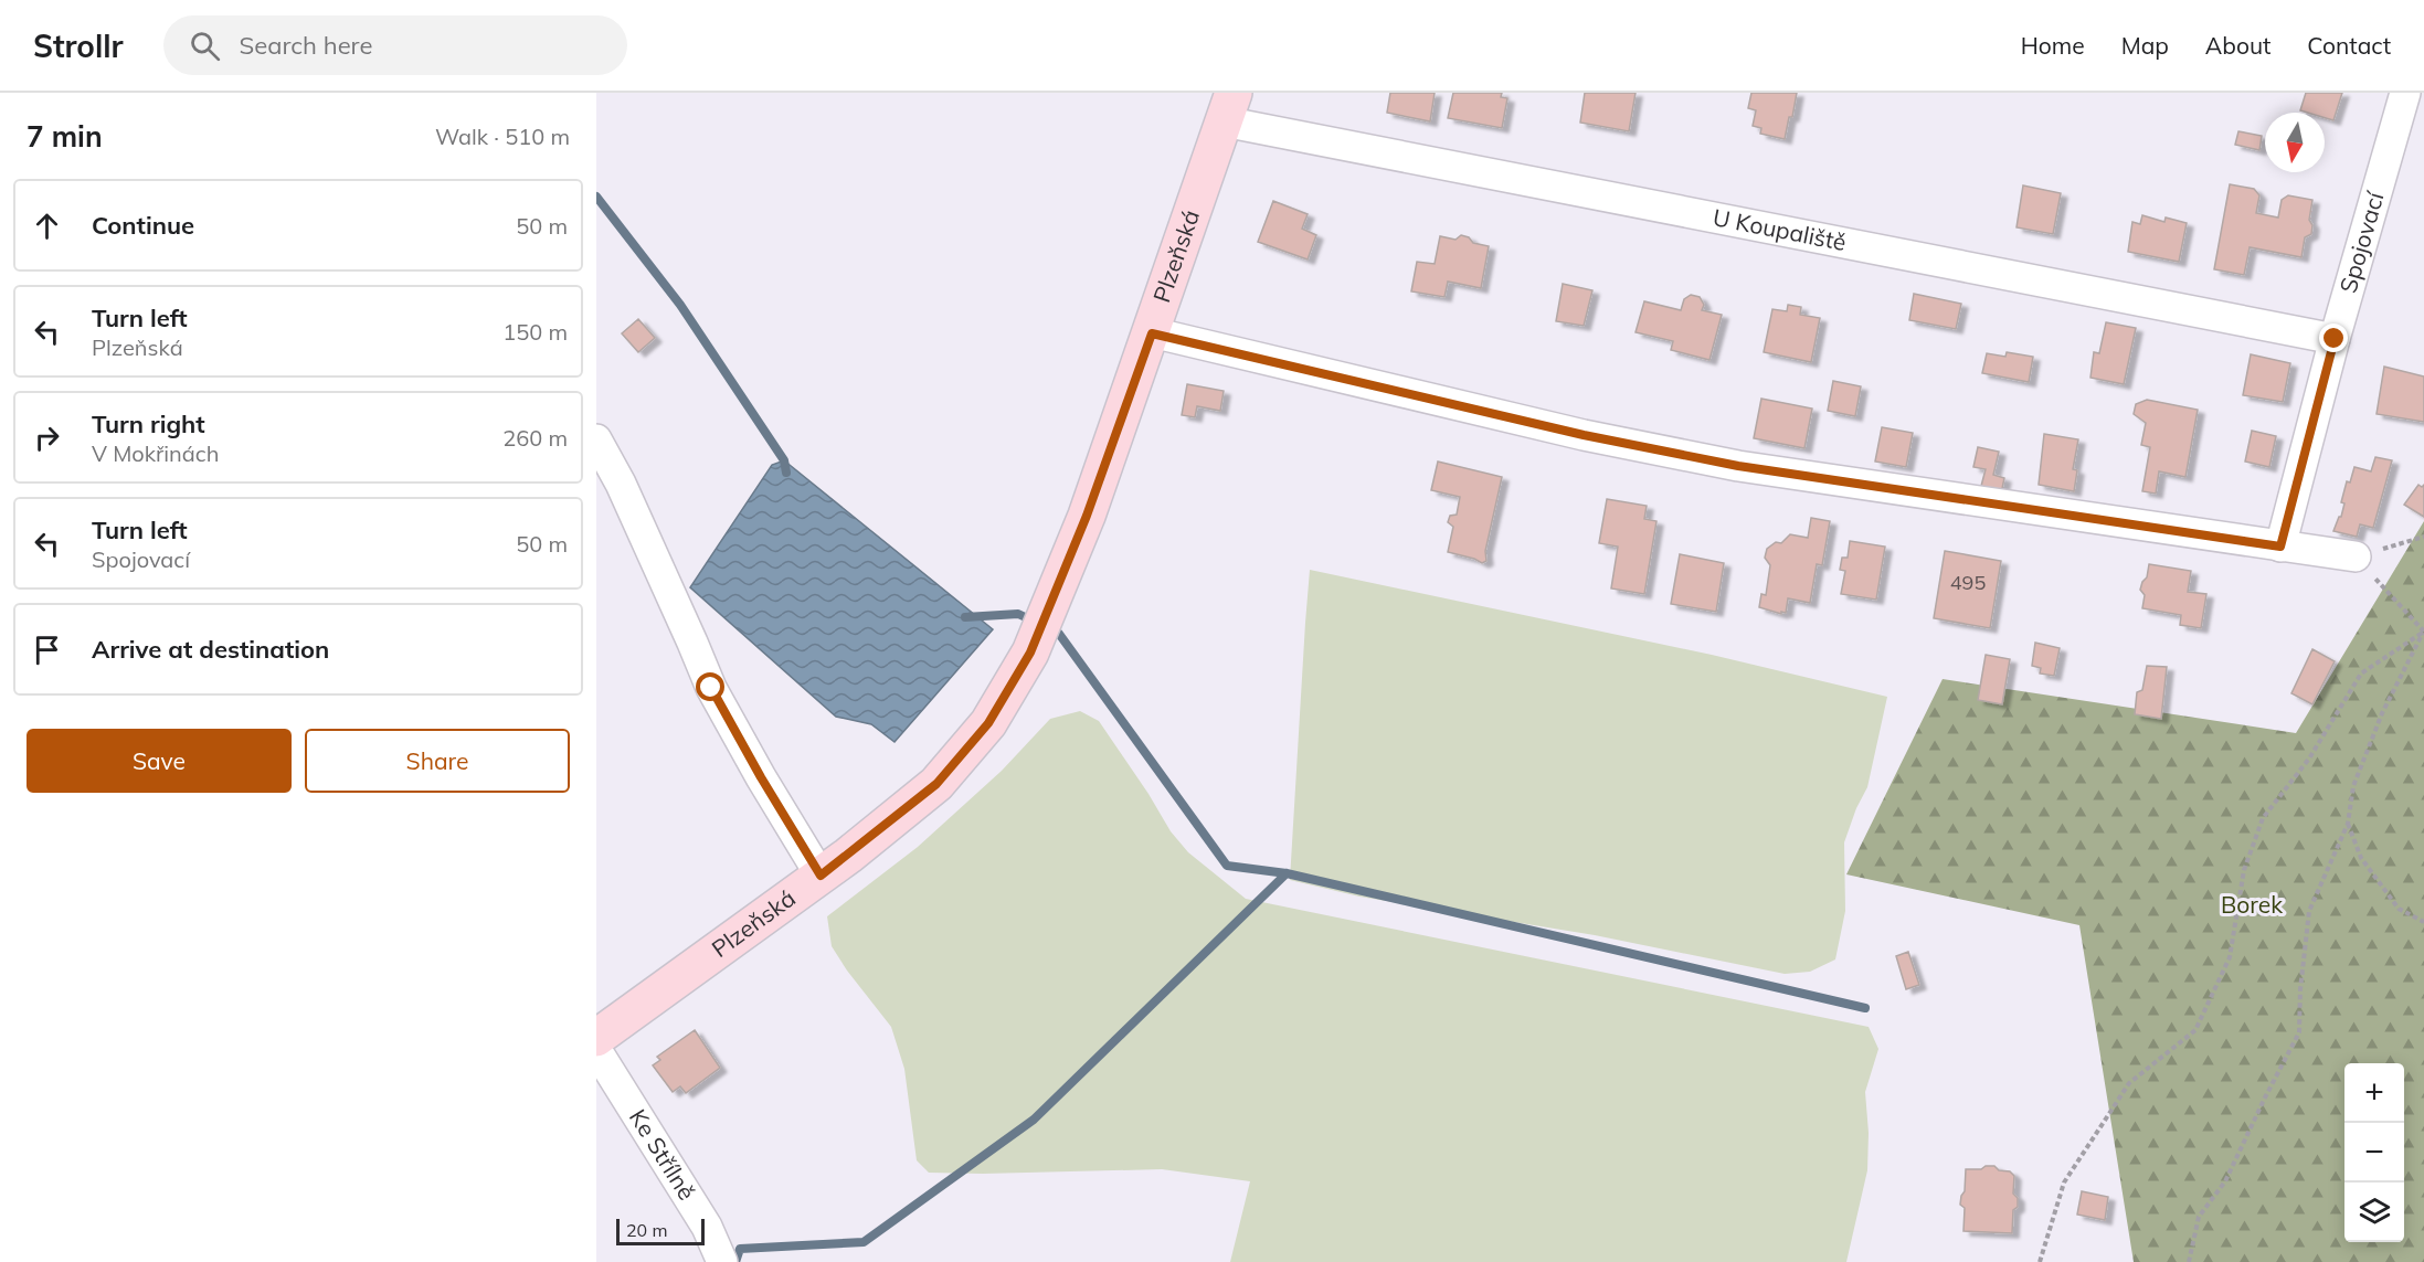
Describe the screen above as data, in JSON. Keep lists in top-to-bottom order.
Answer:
{
  "streets": {
    "main road": ["Plzeňská"],
    "street": ["U Koupaliště", "Spojovací", "Ke Střílně"]
  },
  "crossings": [
    ["U Koupaliště", "Spojovací"],
    ["U Koupaliště", "Plzeňská"]
  ],
  "parks": ["Borek"],
  "house_numbers": ["495"],
  "scale_bar": "20 m",
  "north": "bottom",
  "page": {
    "header": "Strollr",
    "search": "Search here",
    "nav": [
      "Home",
      "Map",
      "About",
      "Contact"
    ],
    "heading": ["7 min", "Walk · 510 m"],
    "list": [
      ["Continue", "50 m"],
      ["Turn left", "Plzeňská", "150 m"],
      ["Turn right", "V Mokřinách", "260 m"],
      ["Turn left", "Spojovací", "50 m"],
      "Arrive at destination"
    ],
    "buttons": ["Save", "Share"],
    "map_buttons": ["+", "−"],
    "scale": "20 m"
  }
}
